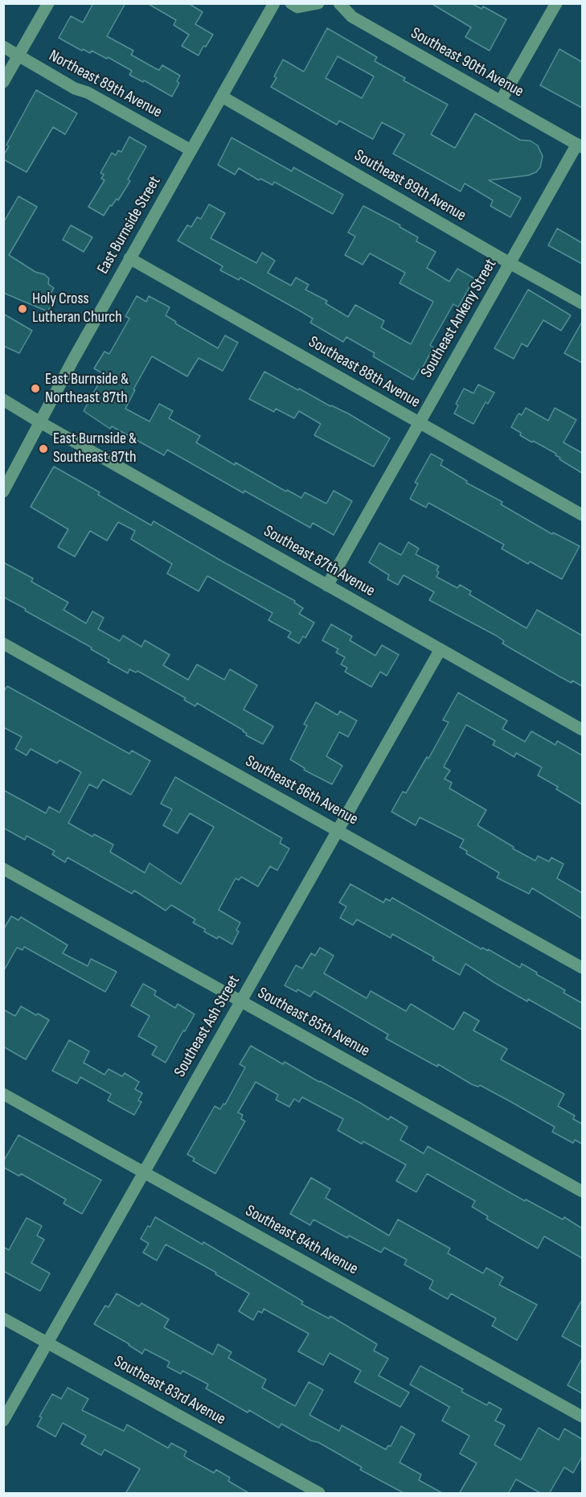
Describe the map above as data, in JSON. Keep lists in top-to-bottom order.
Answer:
{
  "streets": {
    "street": [
      "Southeast 90th Avenue",
      "Northeast 89th Avenue",
      "Southeast 89th Avenue",
      "East Burnside Street",
      "Southeast Ankeny Street",
      "Southeast 88th Avenue",
      "Southeast 87th Avenue",
      "Southeast 86th Avenue",
      "Southeast 85th Avenue",
      "Southeast Ash Street",
      "Southeast 84th Avenue",
      "Southeast 83rd Avenue"
    ]
  },
  "crossings": [
    ["Southeast 90th Avenue", "Southeast Ankeny Street"],
    ["Northeast 89th Avenue", "East Burnside Street"],
    ["Southeast 89th Avenue", "East Burnside Street"],
    ["Southeast 89th Avenue", "Southeast Ankeny Street"],
    ["East Burnside Street", "Southeast 88th Avenue"],
    ["East Burnside Street", "Southeast 87th Avenue"],
    ["Southeast Ankeny Street", "Southeast 88th Avenue"],
    ["Southeast Ankeny Street", "Southeast 87th Avenue"],
    ["Southeast 87th Avenue", "Southeast Ash Street"],
    ["Southeast 86th Avenue", "Southeast Ash Street"],
    ["Southeast 85th Avenue", "Southeast Ash Street"],
    ["Southeast Ash Street", "Southeast 84th Avenue"],
    ["Southeast Ash Street", "Southeast 83rd Avenue"]
  ],
  "places": ["Holy Cross Lutheran Church", "East Burnside & Northeast 87th", "East Burnside & Southeast 87th"]
}
